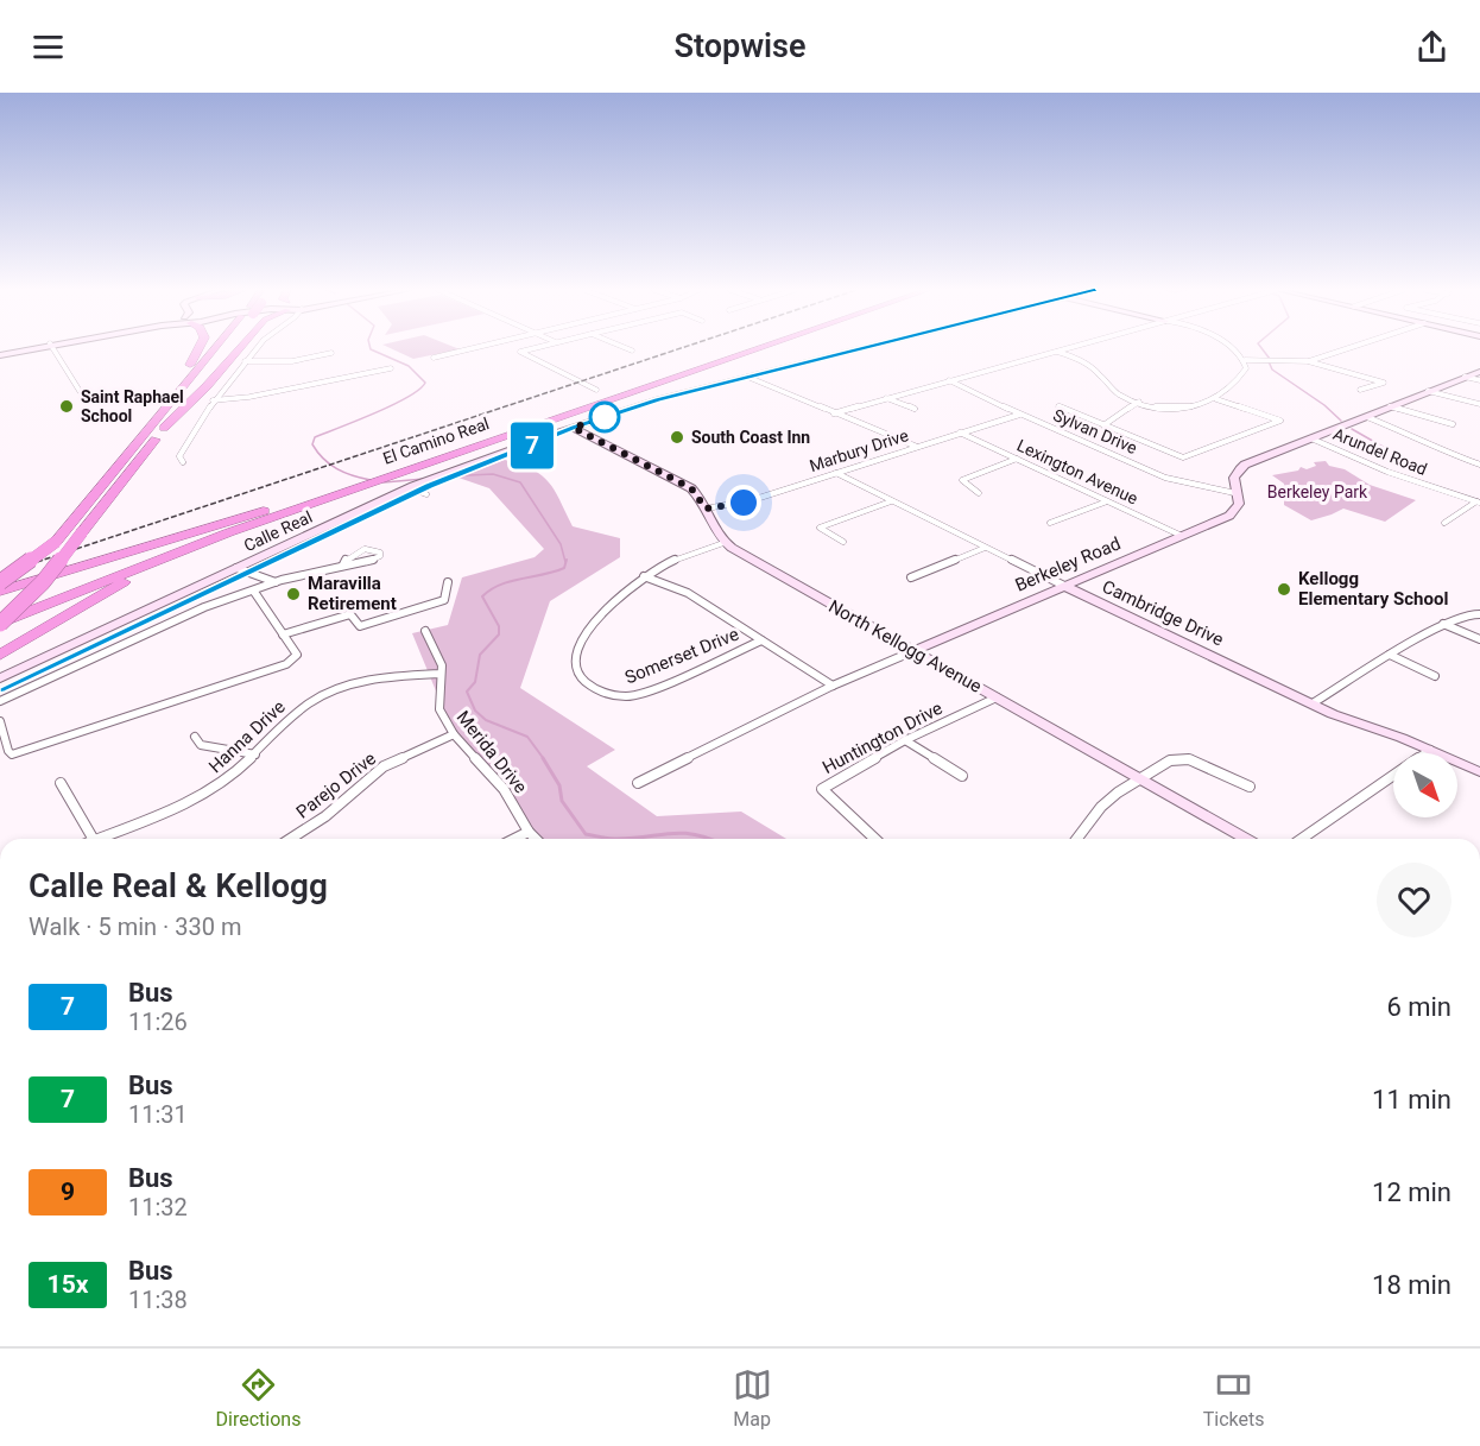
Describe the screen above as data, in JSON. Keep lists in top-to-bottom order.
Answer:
{
  "streets": {
    "highway": ["El Camino Real"],
    "main road": [
      "Calle Real",
      "Berkeley Road",
      "Cambridge Drive",
      "North Kellogg Avenue"
    ],
    "street": [
      "Sylvan Drive",
      "Marbury Drive",
      "Arundel Road",
      "Lexington Avenue",
      "Somerset Drive",
      "Hanna Drive",
      "Huntington Drive",
      "Merida Drive",
      "Parejo Drive"
    ]
  },
  "crossings": [
    ["Sylvan Drive", "Marbury Drive"],
    ["Sylvan Drive", "Berkeley Road"],
    ["Marbury Drive", "Lexington Avenue"],
    ["Marbury Drive", "Cambridge Drive"],
    ["Arundel Road", "Berkeley Road"],
    ["Lexington Avenue", "Berkeley Road"],
    ["Berkeley Road", "Cambridge Drive"],
    ["Berkeley Road", "North Kellogg Avenue"],
    ["North Kellogg Avenue", "Somerset Drive"],
    ["North Kellogg Avenue", "Huntington Drive"],
    ["Hanna Drive", "Merida Drive"],
    ["Merida Drive", "Parejo Drive"]
  ],
  "parks": ["Berkeley Park"],
  "places": [
    "Saint Raphael School",
    "South Coast Inn",
    "Kellogg Elementary School",
    "Maravilla Retirement"
  ],
  "lines": ["bus line 7"],
  "north": "bottom right",
  "page": {
    "header": "Stopwise",
    "on_map": "7",
    "heading": ["Calle Real & Kellogg", "Walk · 5 min · 330 m"],
    "list": [
      {
        "mark": "7",
        "name": "Bus",
        "note": "11:26",
        "value": "6 min"
      },
      {
        "mark": "7",
        "name": "Bus",
        "note": "11:31",
        "value": "11 min"
      },
      {
        "mark": "9",
        "name": "Bus",
        "note": "11:32",
        "value": "12 min"
      },
      {
        "mark": "15x",
        "name": "Bus",
        "note": "11:38",
        "value": "18 min"
      }
    ],
    "tabs": ["Directions", "Map", "Tickets"]
  }
}
